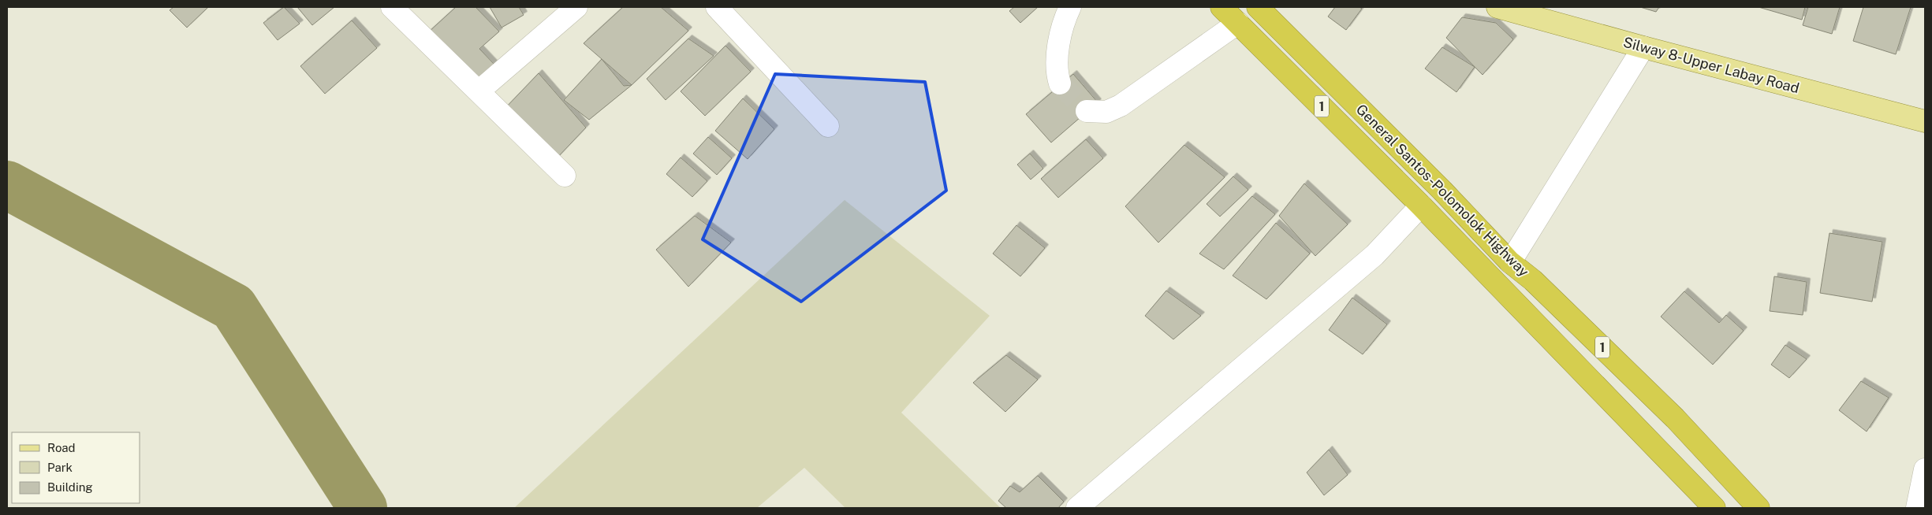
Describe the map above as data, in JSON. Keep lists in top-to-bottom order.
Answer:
{
  "streets": {
    "highway": ["1", "General Santos-Polomolok Highway"],
    "main road": ["Silway 8-Upper Labay Road"]
  },
  "legend": ["Road", "Park", "Building"]
}
